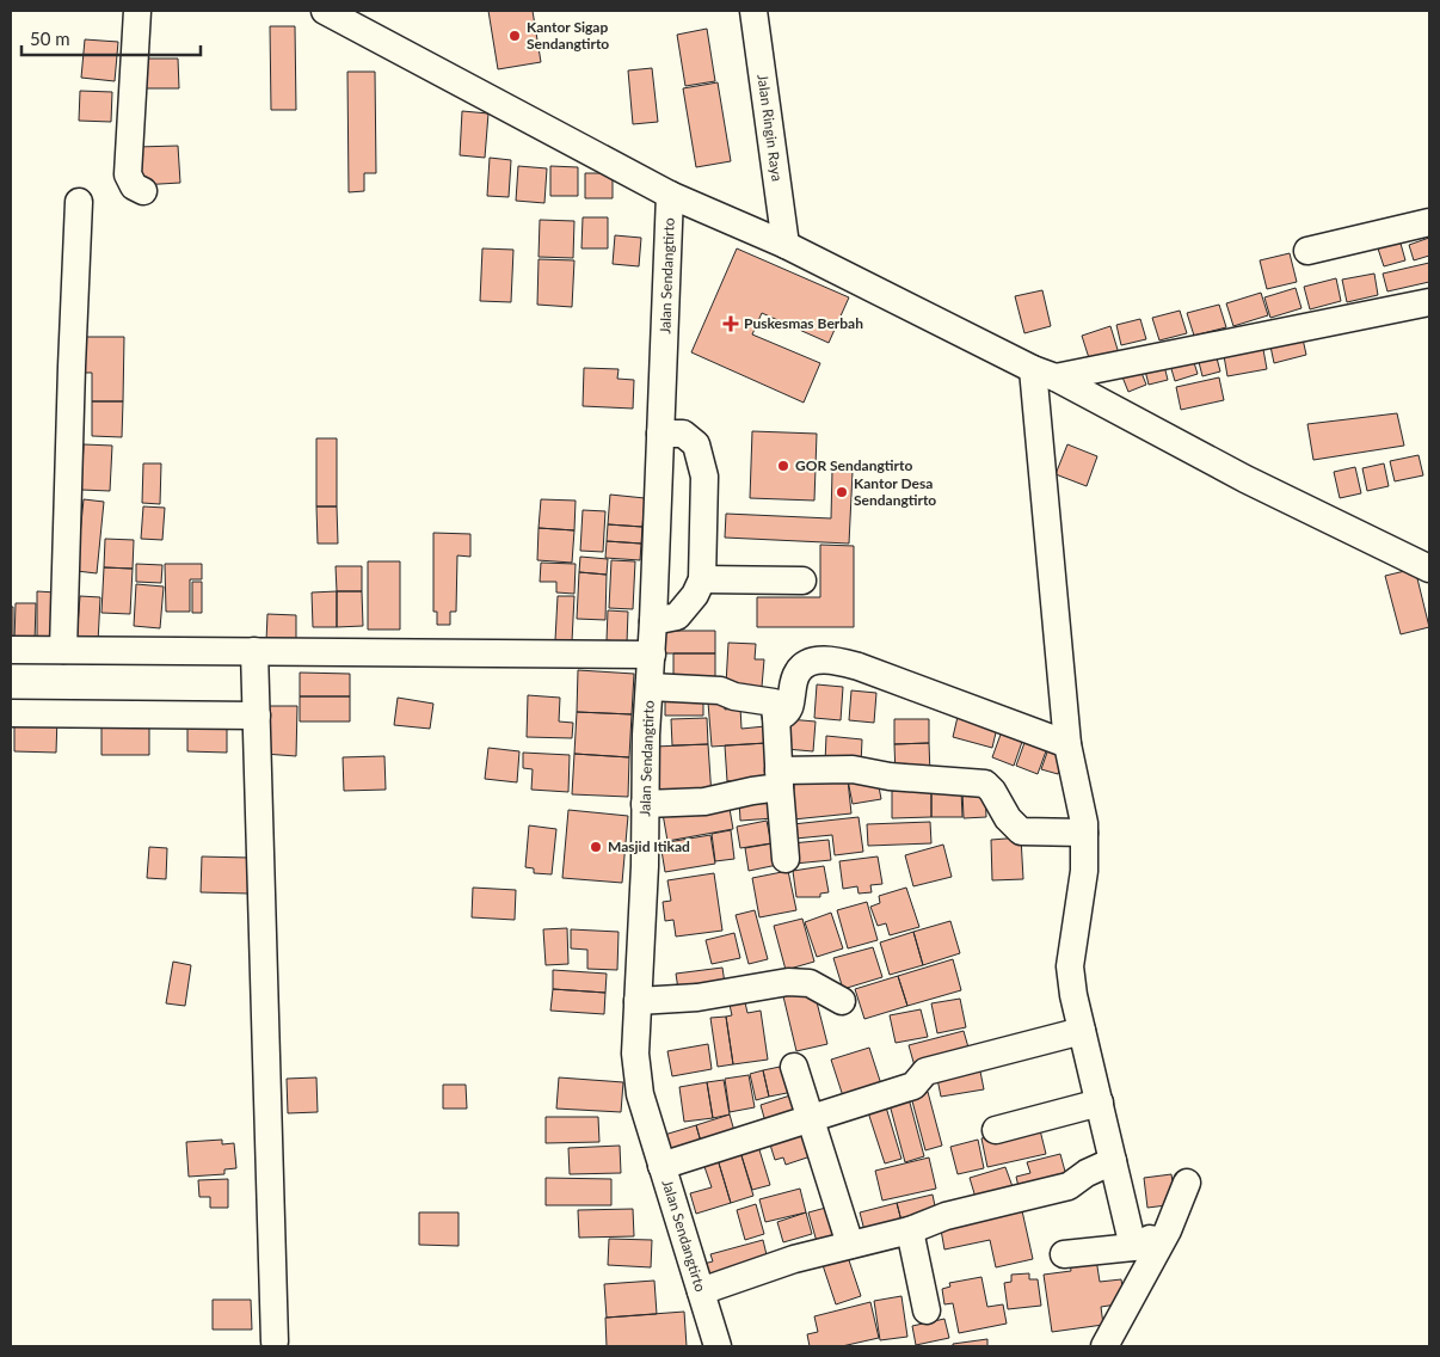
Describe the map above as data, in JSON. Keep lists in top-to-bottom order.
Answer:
{
  "streets": {
    "street": ["Jalan Ringin Raya", "Jalan Sendangtirto"]
  },
  "places": {
    "other": [
      "Kantor Sigap Sendangtirto",
      "GOR Sendangtirto",
      "Kantor Desa Sendangtirto",
      "Masjid Itikad"
    ],
    "health": ["Puskesmas Berbah"]
  },
  "scale_bar": "50 m"
}
